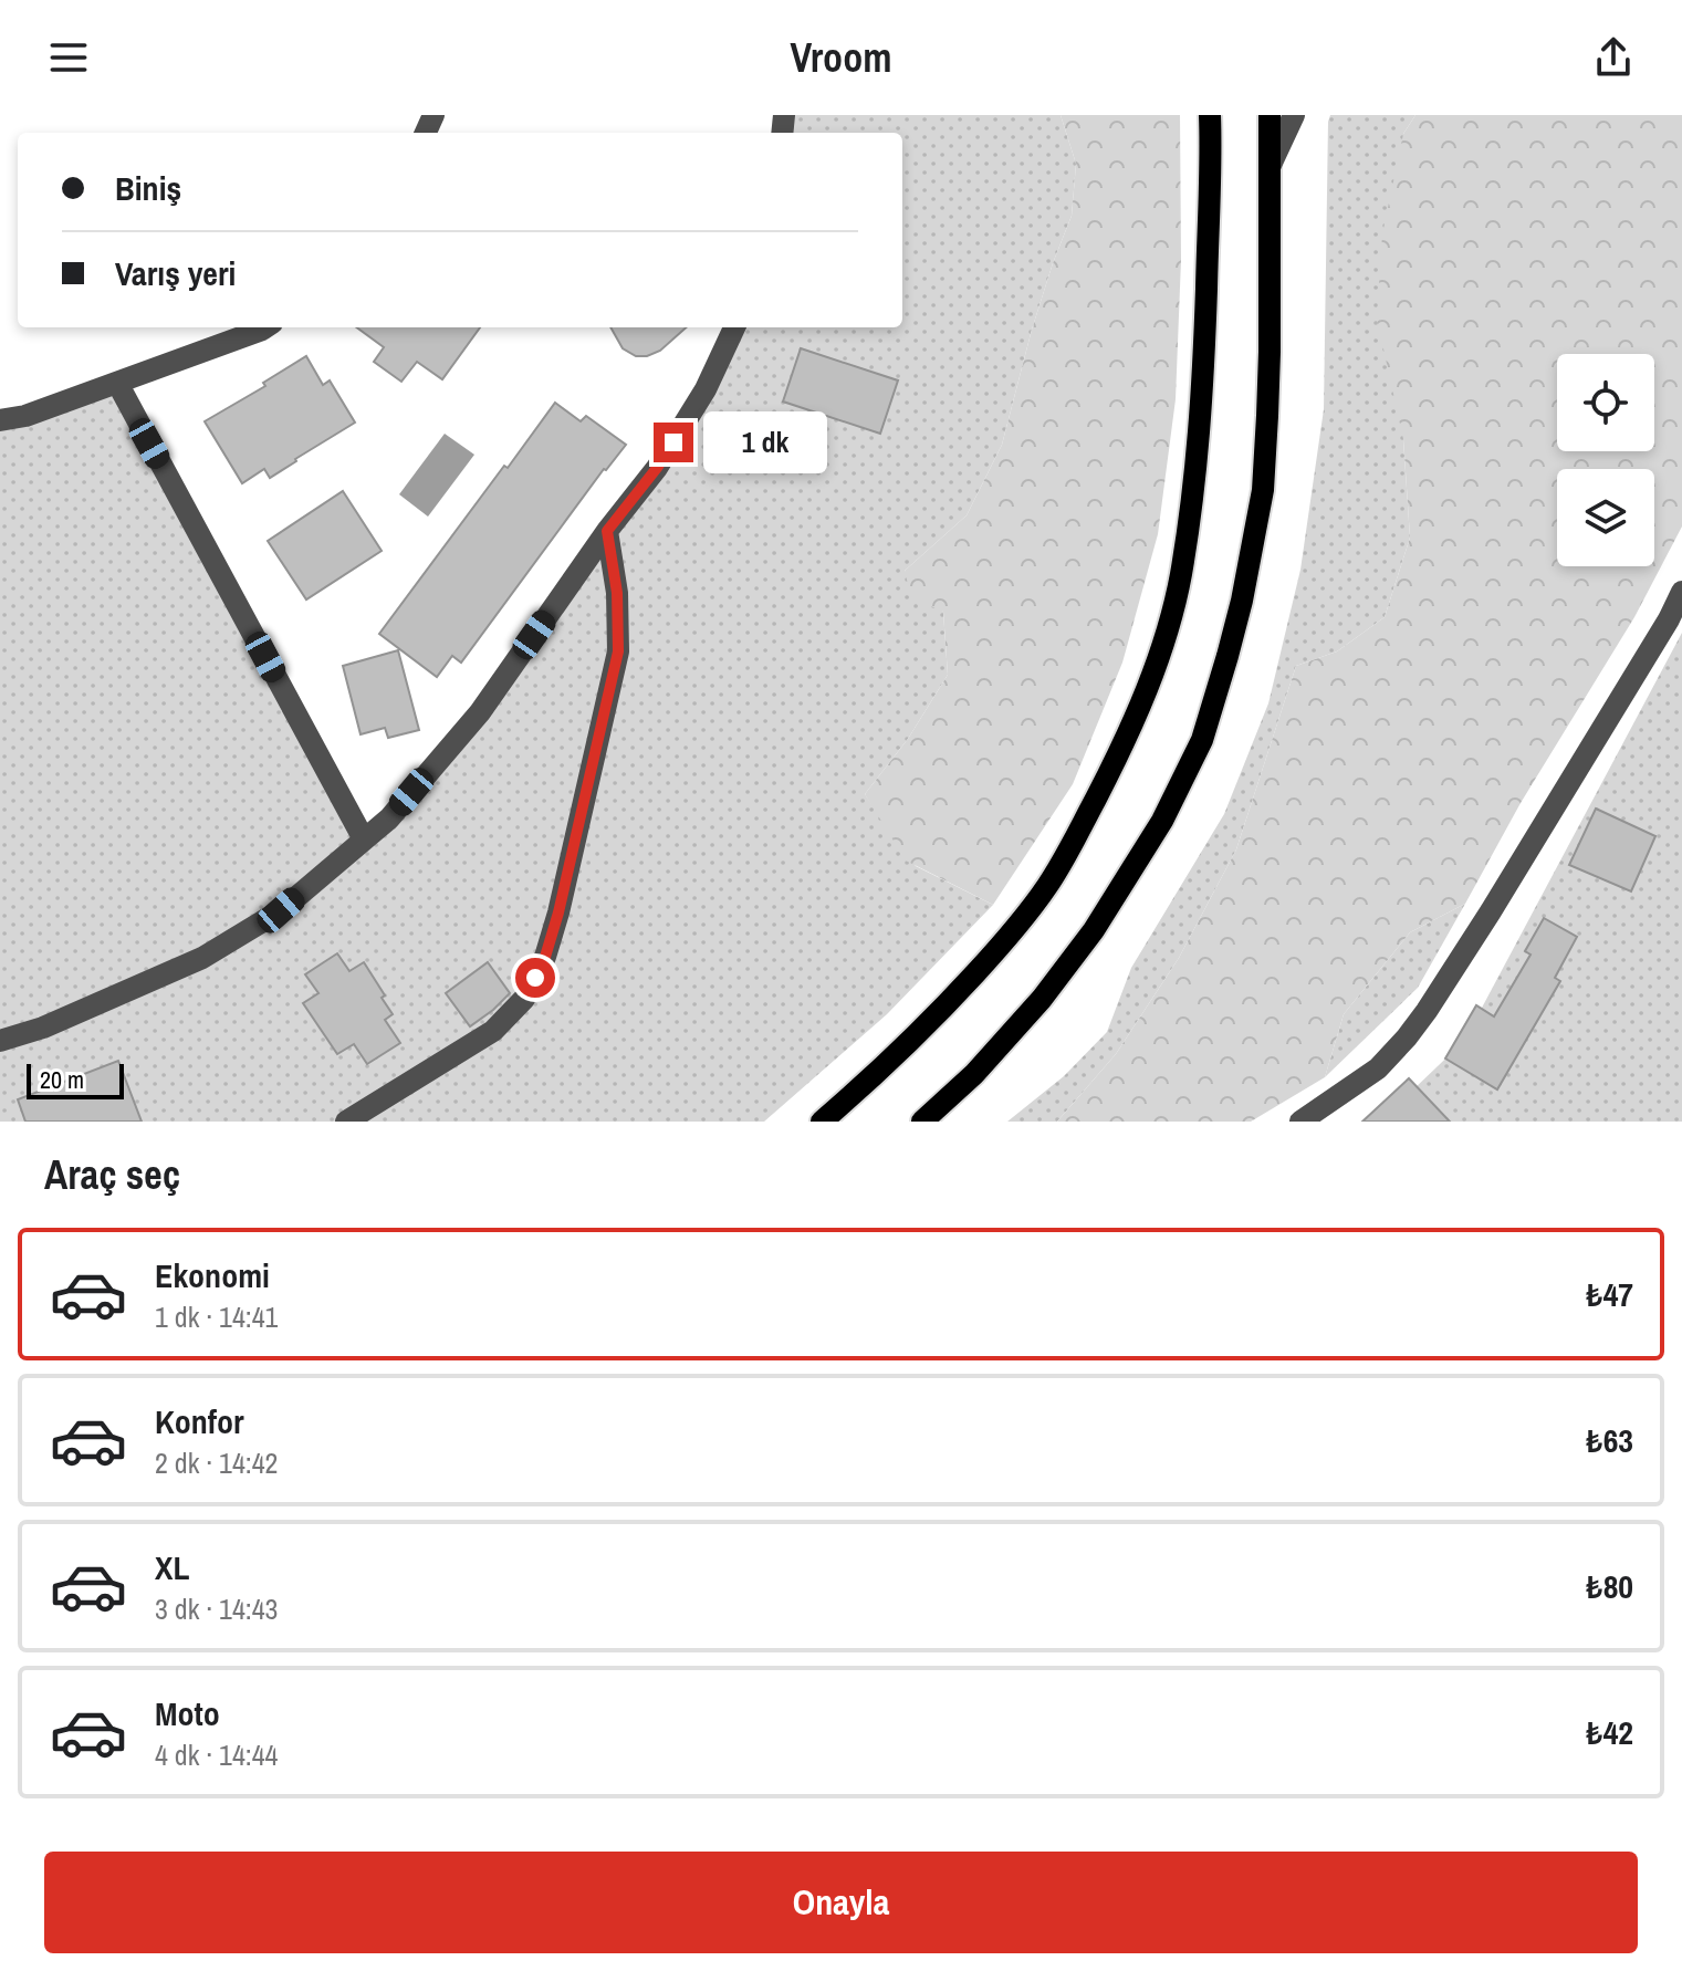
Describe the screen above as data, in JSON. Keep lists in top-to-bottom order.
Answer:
{
  "scale_bar": "20 m",
  "page": {
    "header": "Vroom",
    "banner": ["Biniş", "Varış yeri"],
    "bubble": "1 dk",
    "scale": "20 m",
    "heading": "Araç seç",
    "list": [
      {
        "name": "Ekonomi",
        "note": "1 dk · 14:41",
        "value": "₺47"
      },
      {
        "name": "Konfor",
        "note": "2 dk · 14:42",
        "value": "₺63"
      },
      {
        "name": "XL",
        "note": "3 dk · 14:43",
        "value": "₺80"
      },
      {
        "name": "Moto",
        "note": "4 dk · 14:44",
        "value": "₺42"
      }
    ],
    "buttons": "Onayla"
  }
}
